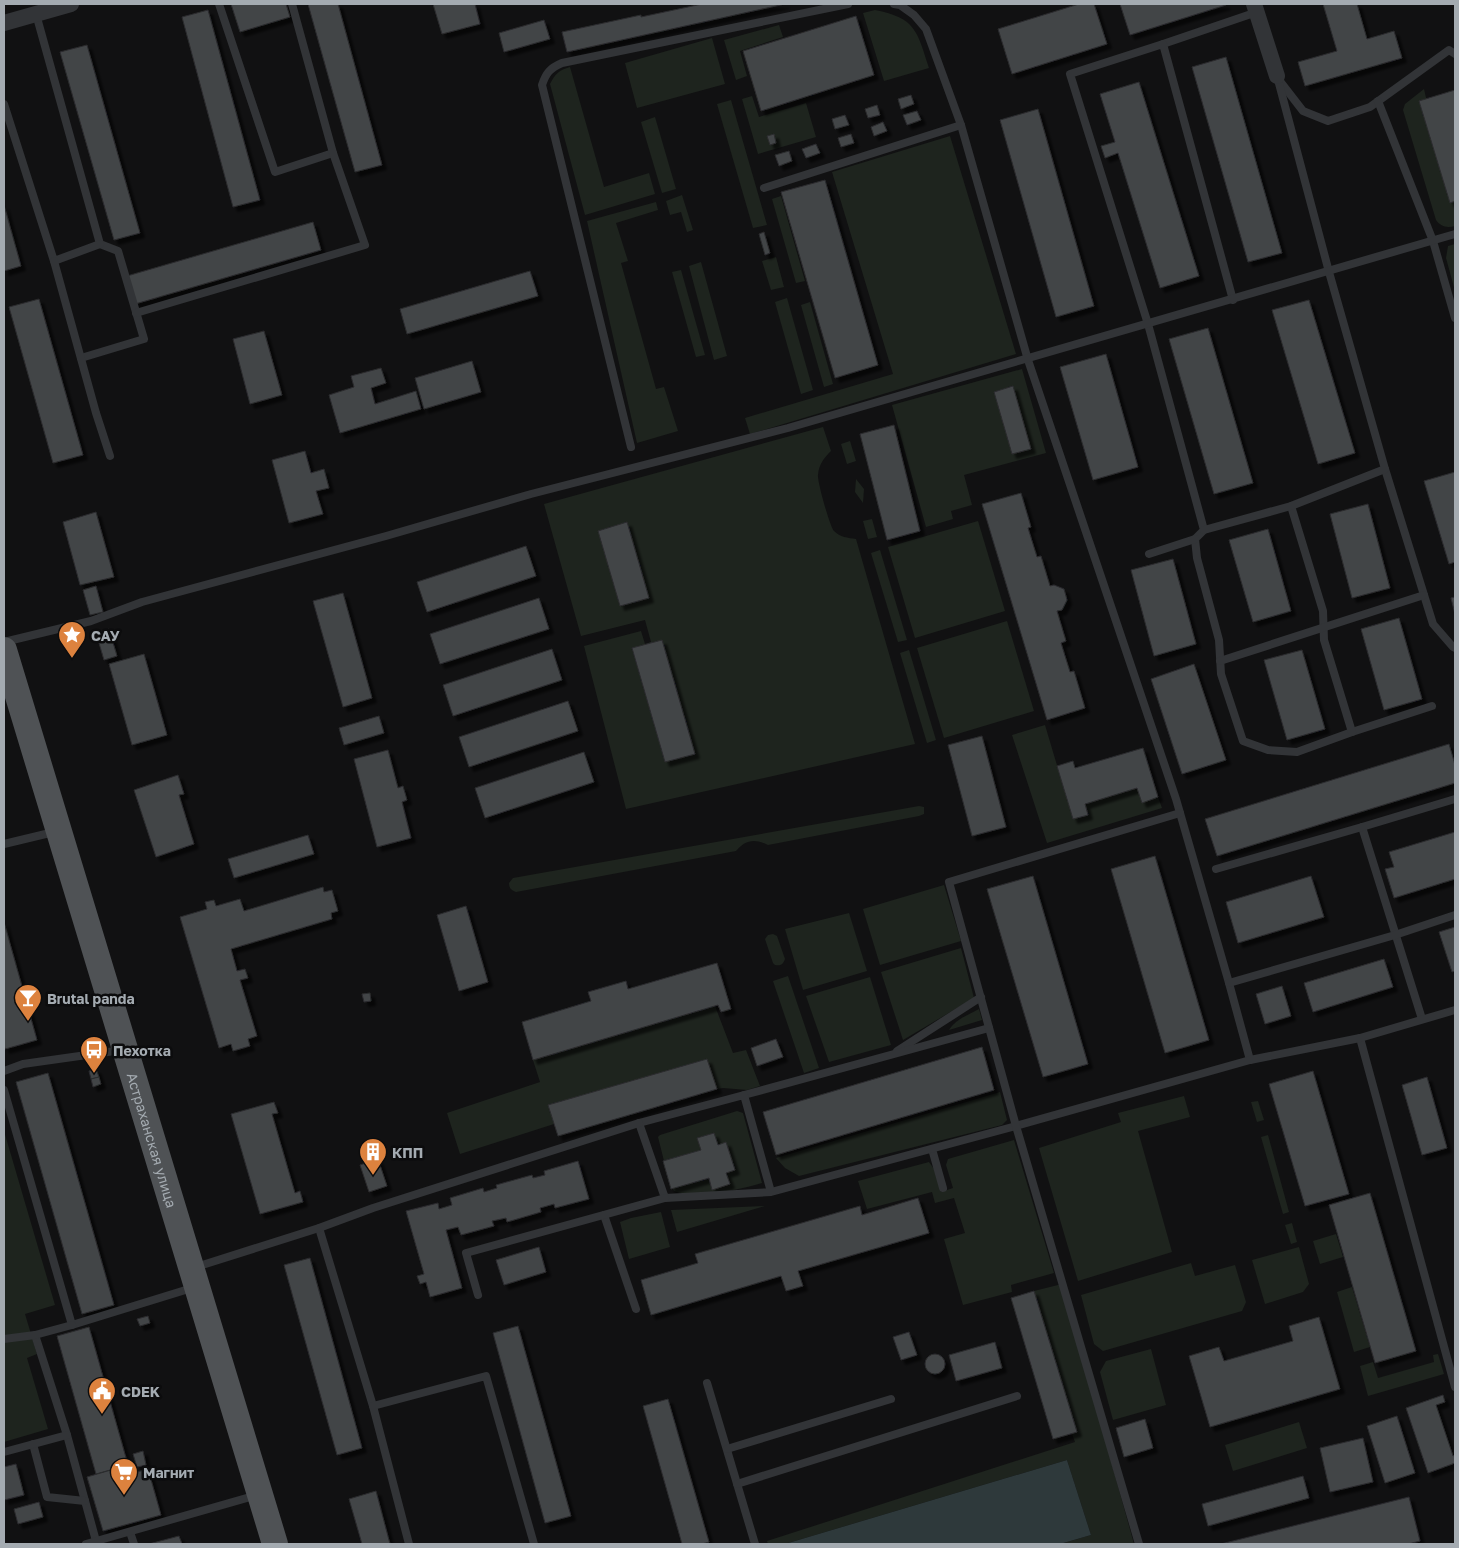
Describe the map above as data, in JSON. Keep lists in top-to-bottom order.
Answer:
{
  "streets": {
    "main road": ["Астраханская улица"]
  },
  "places": {
    "place": ["САУ"],
    "bar": ["Brutal panda"],
    "bus stop": ["Пехотка"],
    "building": ["КПП"],
    "public building": ["CDEK"],
    "supermarket": ["Магнит"]
  }
}
